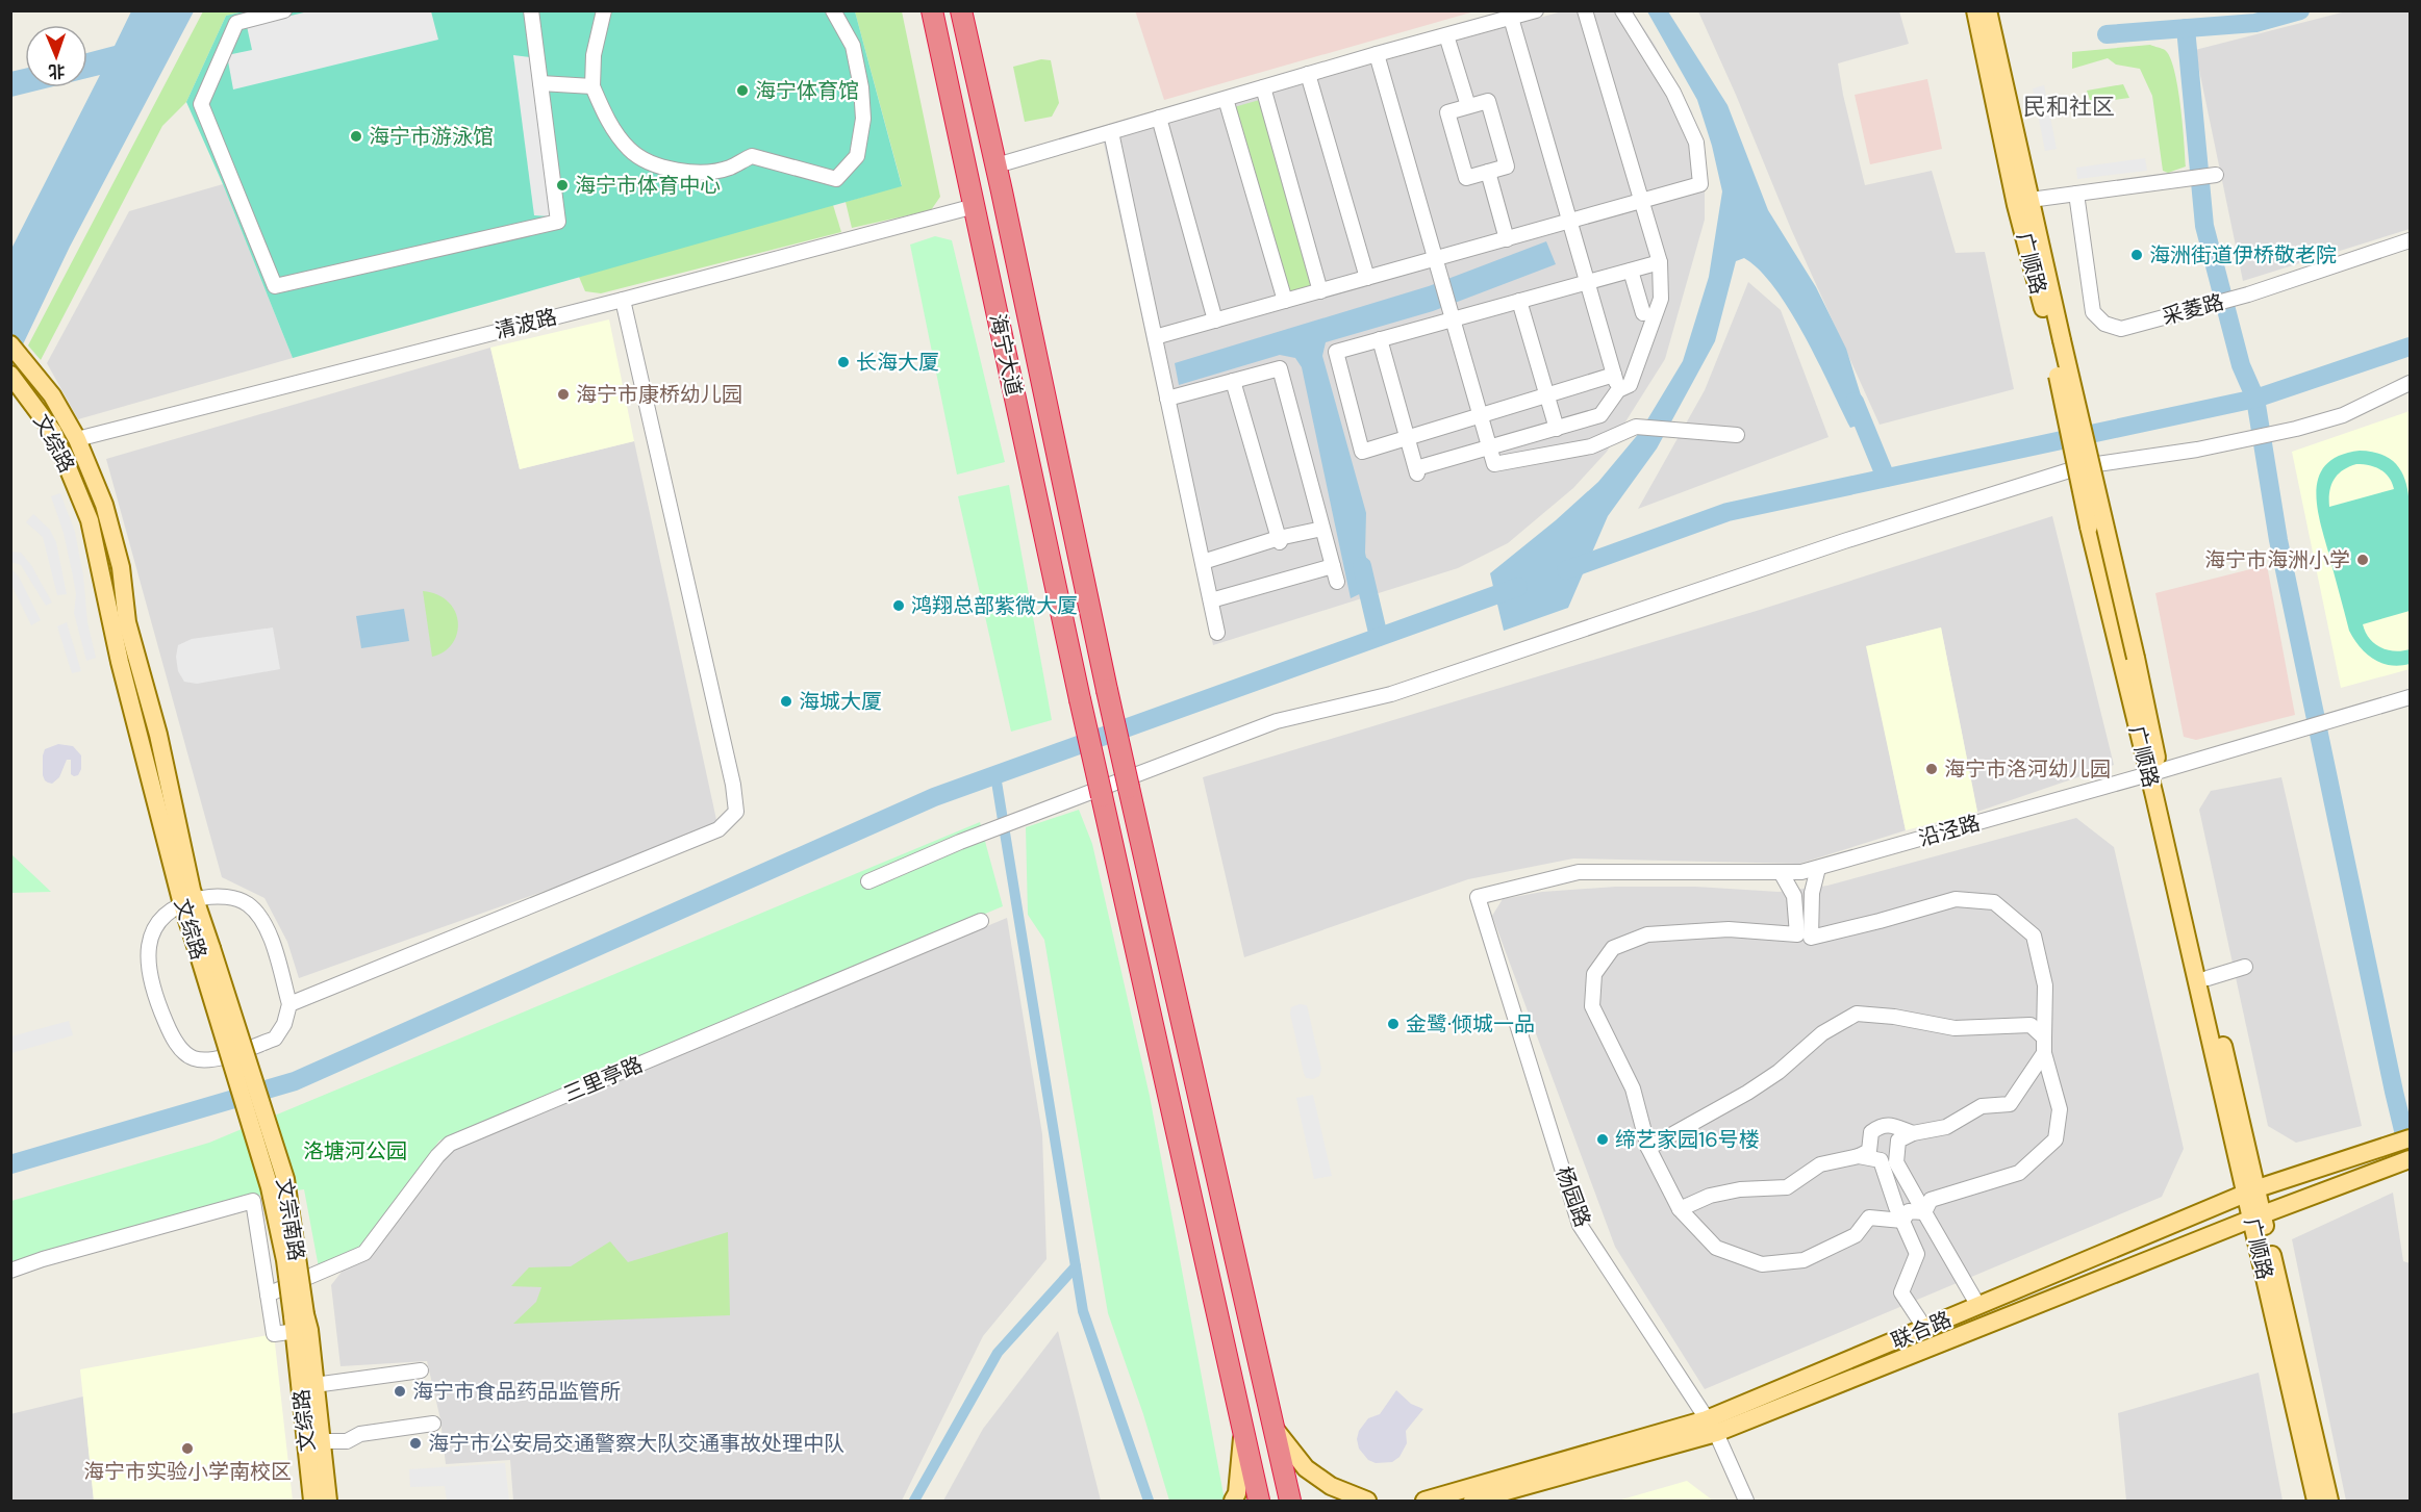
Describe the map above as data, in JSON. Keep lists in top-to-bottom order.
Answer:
{
  "streets": {
    "highway": ["海宁大道"],
    "main road": [
      "广顺路",
      "文综路",
      "文宗南路",
      "联合路"
    ],
    "street": [
      "采菱路",
      "清波路",
      "沿泾路",
      "三里亭路",
      "杨园路"
    ]
  },
  "crossings": [
    ["广顺路", "沿泾路"],
    ["广顺路", "联合路"],
    ["清波路", "海宁大道"],
    ["文综路", "文宗南路"],
    ["沿泾路", "杨园路"],
    ["杨园路", "联合路"]
  ],
  "districts": ["民和社区"],
  "parks": ["洛塘河公园"],
  "places": [
    "海宁体育馆",
    "海宁市游泳馆",
    "海宁市体育中心",
    "海洲街道伊桥敬老院",
    "长海大厦",
    "海宁市康桥幼儿园",
    "海宁市海洲小学",
    "鸿翔总部紫微大厦",
    "海城大厦",
    "海宁市洛河幼儿园",
    "金鹭·倾城一品",
    "缔艺家园16号楼",
    "海宁市食品药品监管所",
    "海宁市公安局交通警察大队交通事故处理中队",
    "海宁市实验小学南校区"
  ],
  "north": "bottom"
}
